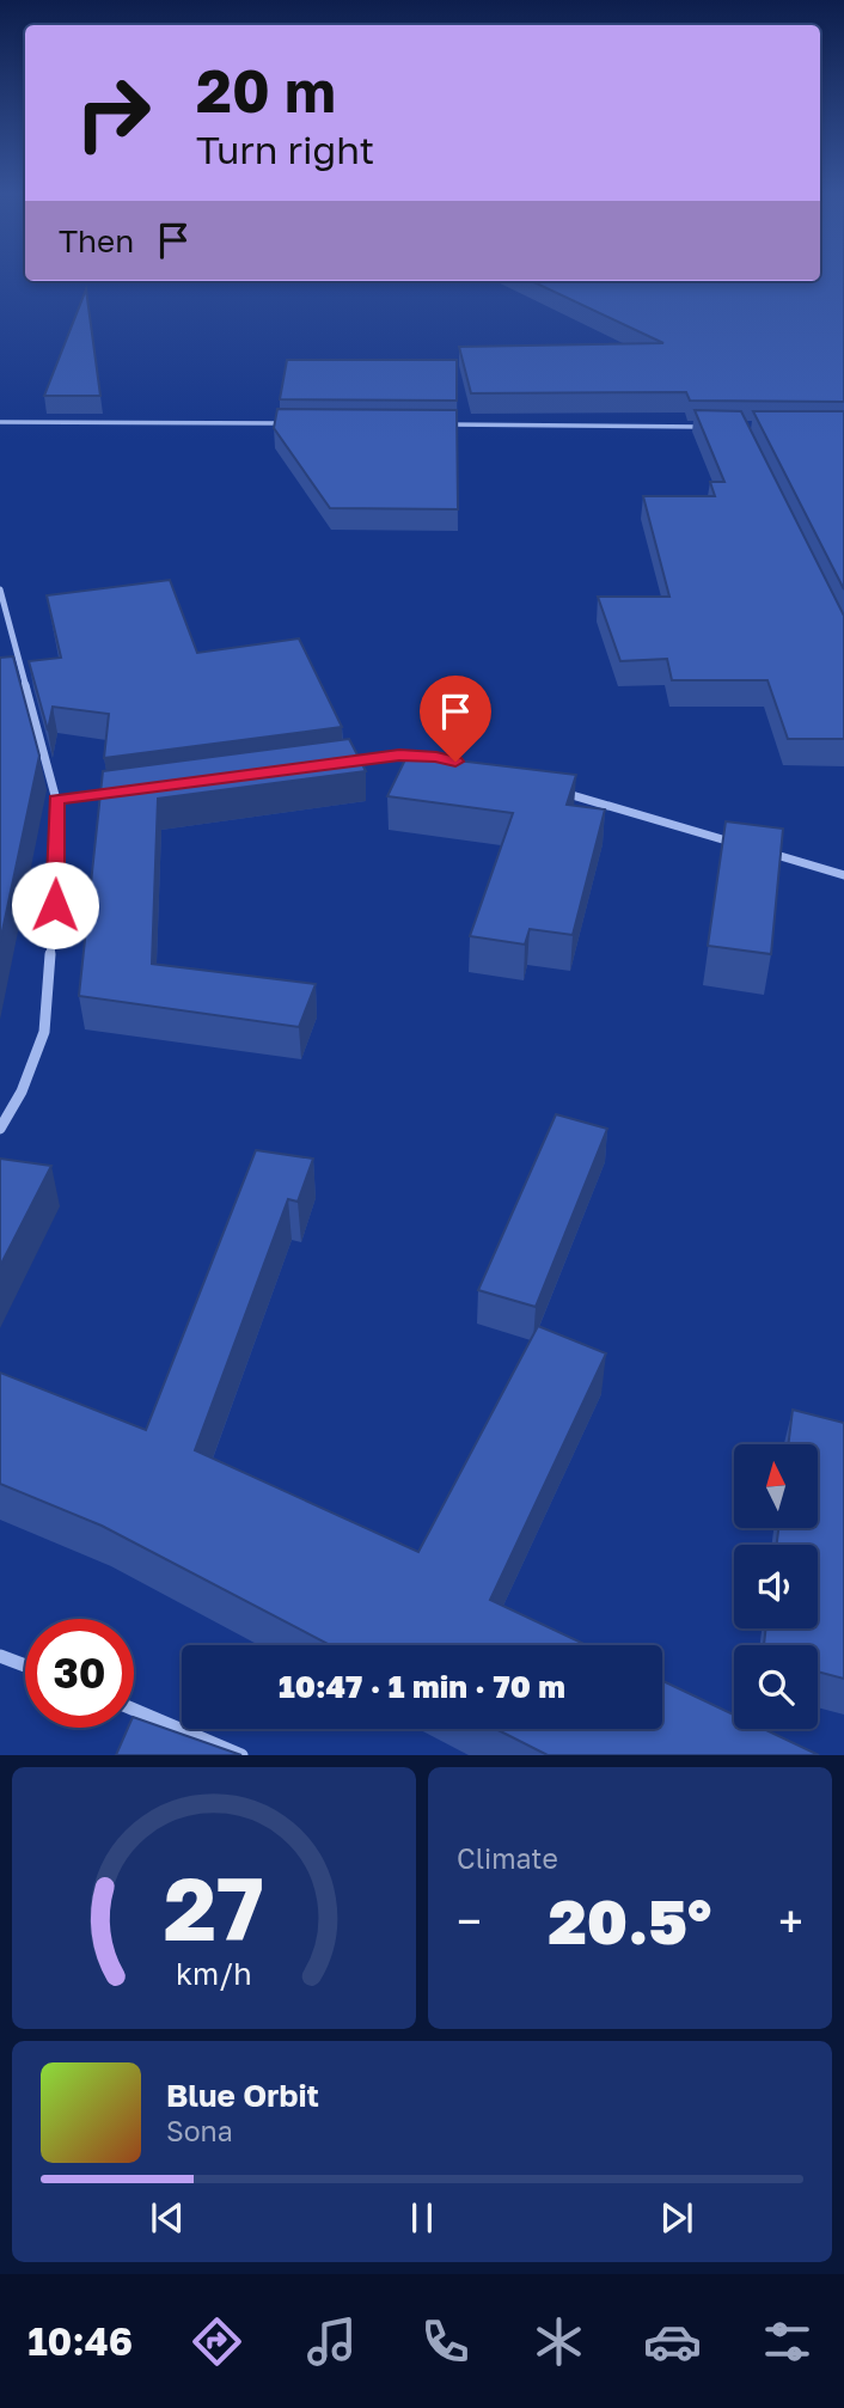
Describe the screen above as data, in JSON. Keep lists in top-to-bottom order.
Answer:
{
  "north": "top",
  "page": {
    "turn": ["20 m", "Turn right"],
    "then": "Then",
    "limit": "30",
    "trip": "10:47 · 1 min · 70 m",
    "tile": "Climate",
    "heat": ["−", "20.5°", "+"],
    "song": ["Blue Orbit", "Sona"],
    "tabs": "10:46",
    "gauge": ["27", "km/h"]
  }
}
